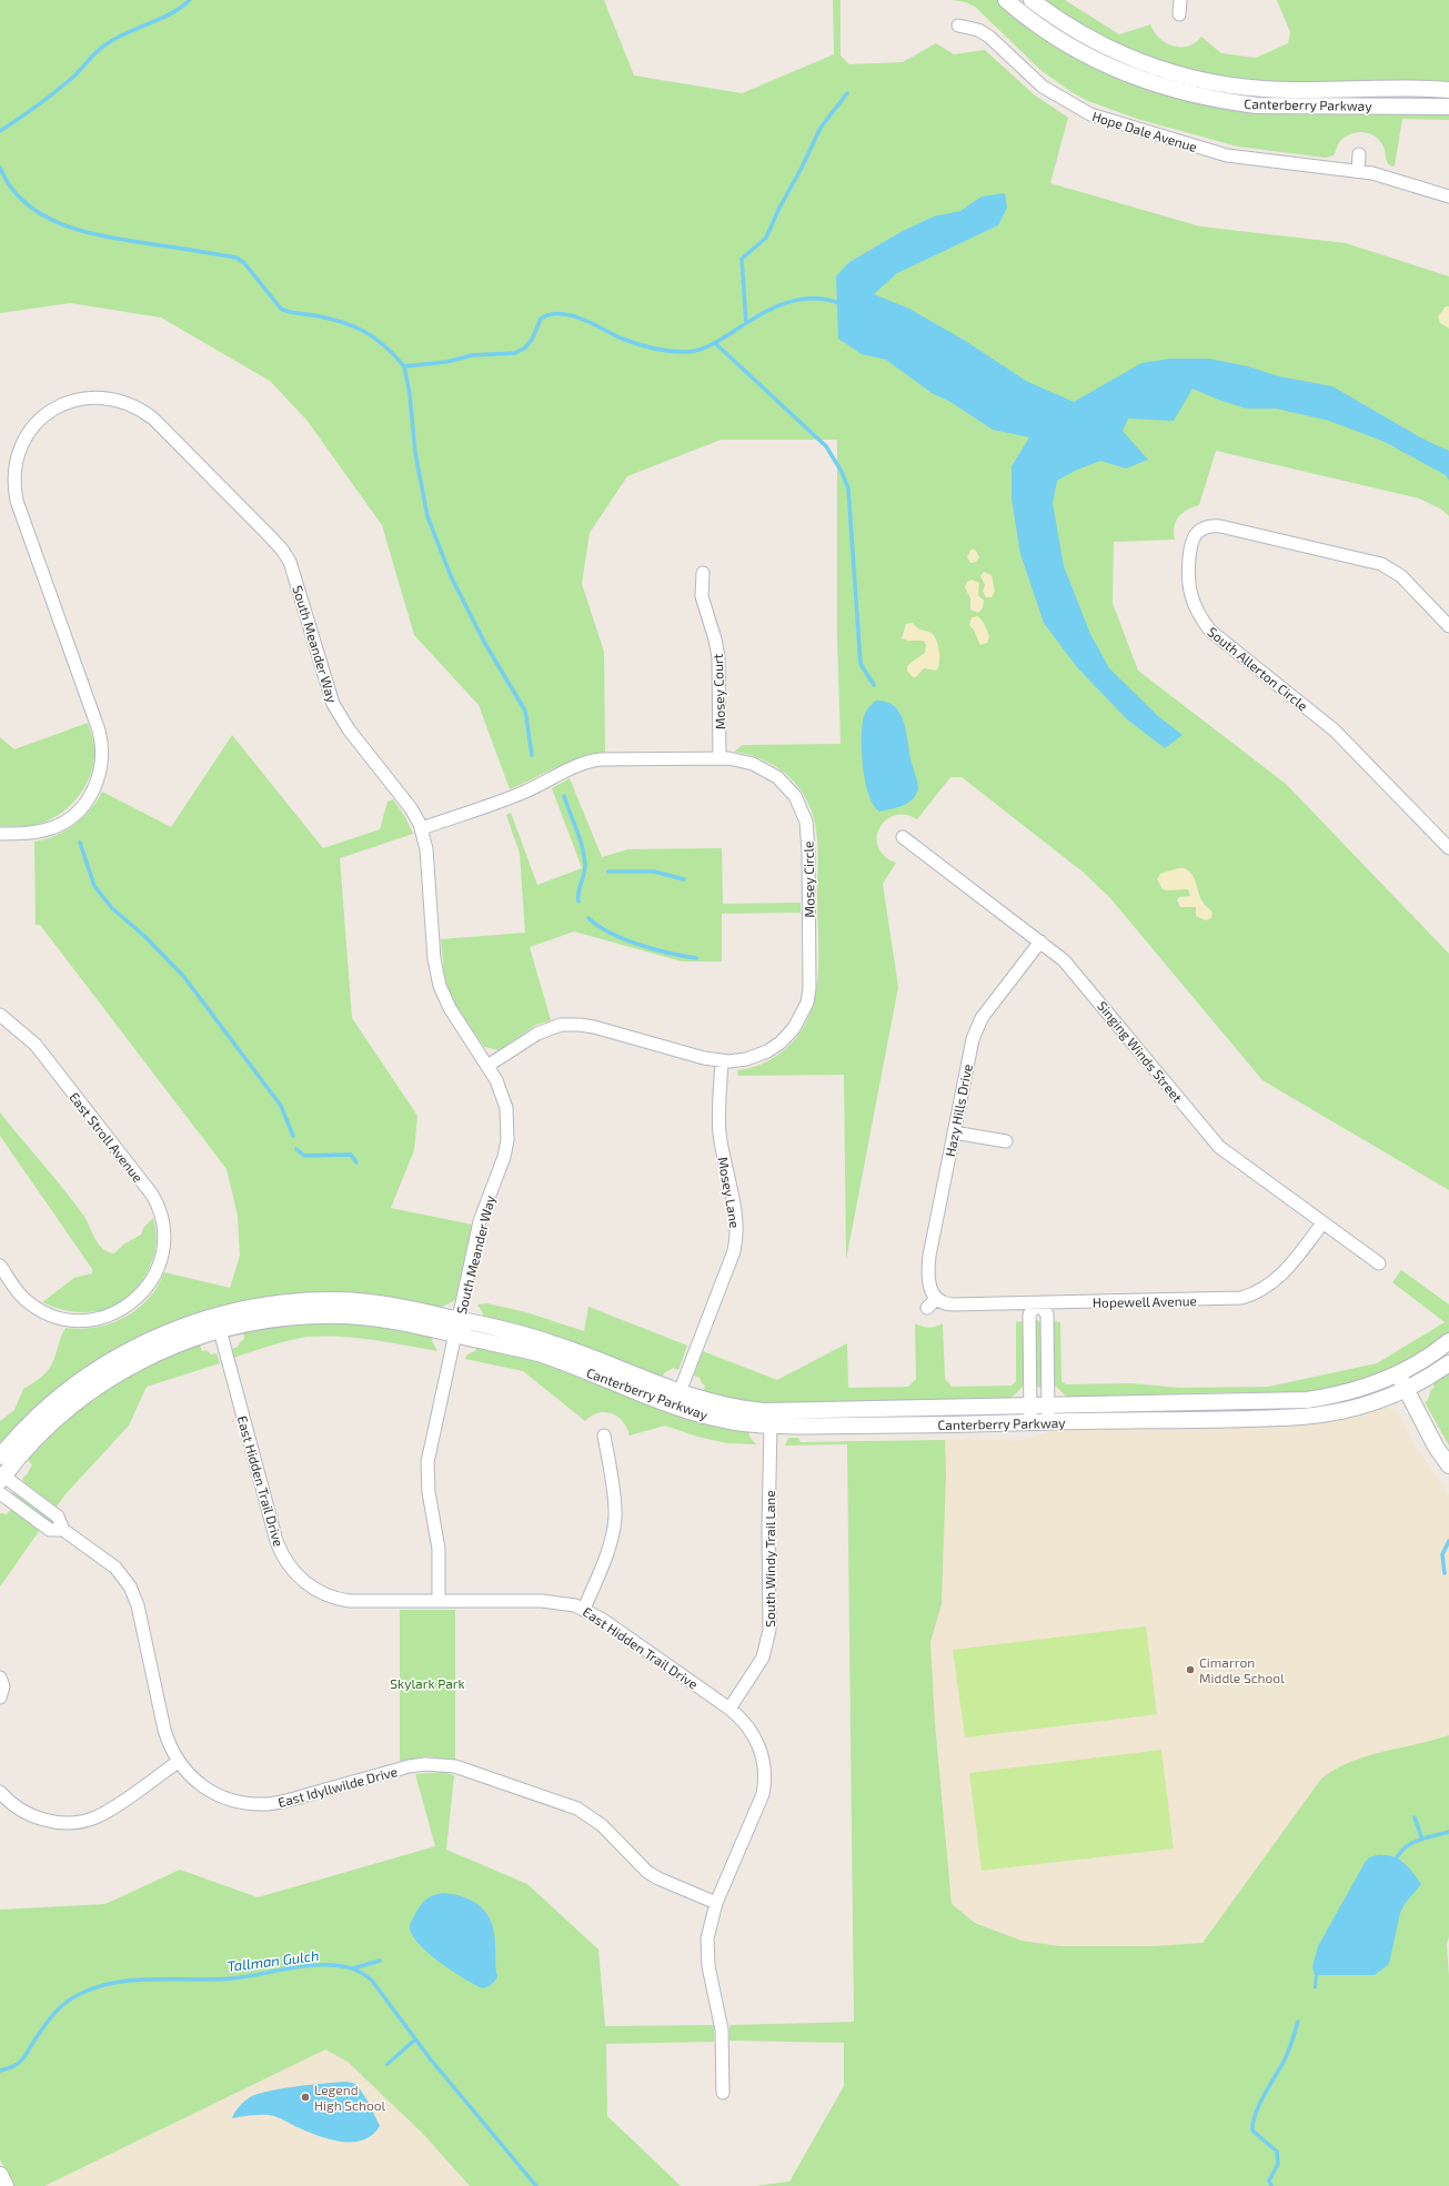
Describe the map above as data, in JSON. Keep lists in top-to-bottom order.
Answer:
{
  "streets": {
    "street": [
      "Canterberry Parkway",
      "Hope Dale Avenue",
      "South Meander Way",
      "South Allerton Circle",
      "Mosey Court",
      "Mosey Circle",
      "Singing Winds Street",
      "Hazy Hills Drive",
      "East Stroll Avenue",
      "Mosey Lane",
      "Hopewell Avenue",
      "East Hidden Trail Drive",
      "South Windy Trail Lane",
      "East Idyllwilde Drive"
    ]
  },
  "crossings": [
    ["Canterberry Parkway", "South Meander Way"],
    ["Canterberry Parkway", "Mosey Lane"],
    ["Canterberry Parkway", "East Hidden Trail Drive"],
    ["Canterberry Parkway", "South Windy Trail Lane"],
    ["Canterberry Parkway", "East Idyllwilde Drive"],
    ["South Meander Way", "Mosey Circle"],
    ["South Meander Way", "East Hidden Trail Drive"],
    ["Mosey Court", "Mosey Circle"],
    ["Mosey Circle", "Mosey Lane"],
    ["Singing Winds Street", "Hazy Hills Drive"],
    ["Singing Winds Street", "Hopewell Avenue"],
    ["Hazy Hills Drive", "Hopewell Avenue"],
    ["East Hidden Trail Drive", "South Windy Trail Lane"],
    ["East Hidden Trail Drive", "East Idyllwilde Drive"]
  ],
  "water": ["Tallman Gulch"],
  "parks": ["Skylark Park"],
  "places": ["Cimarron Middle School", "Legend High School"]
}
